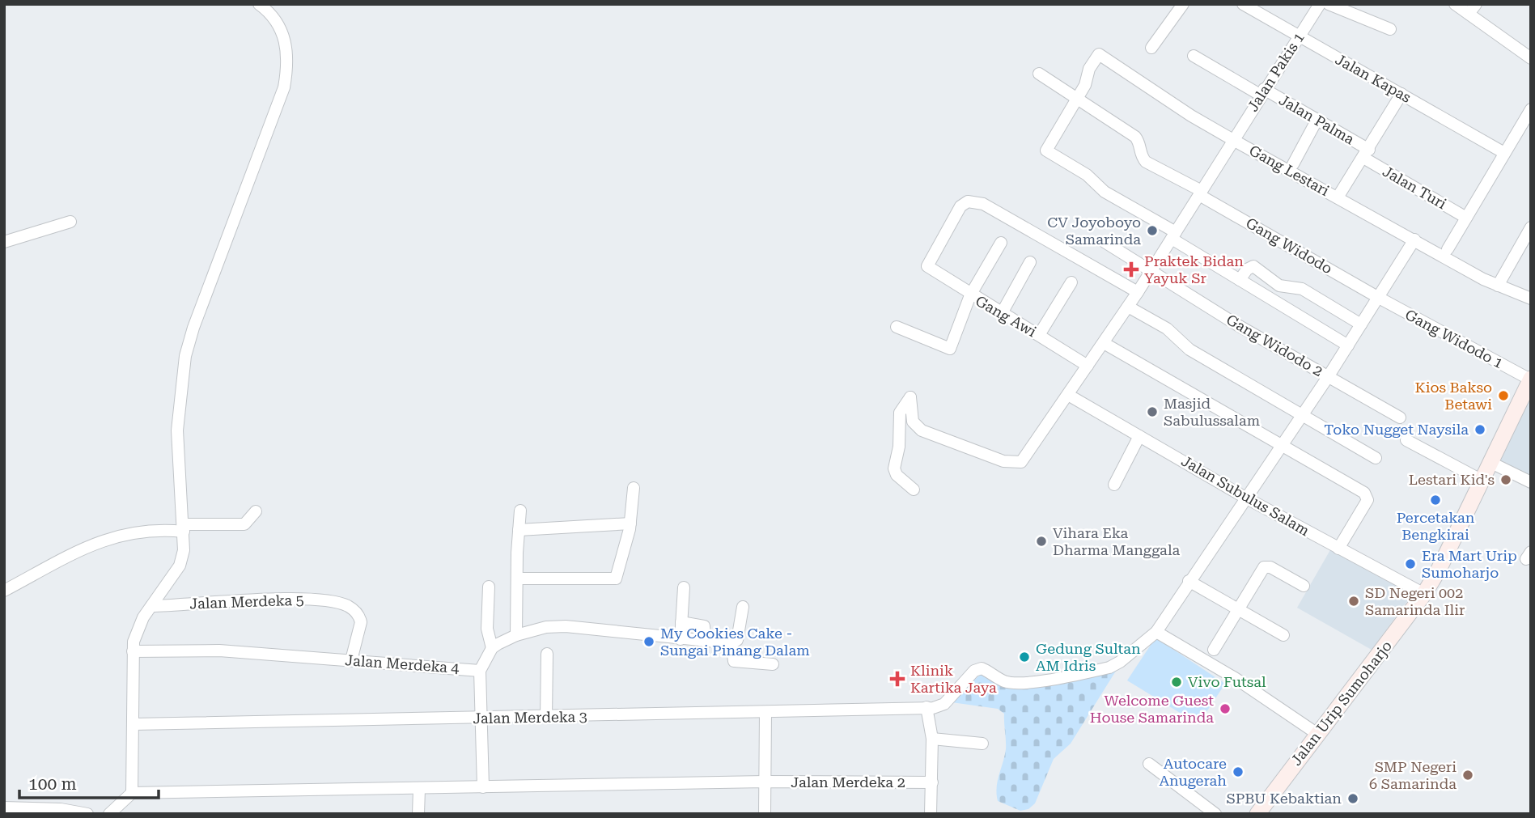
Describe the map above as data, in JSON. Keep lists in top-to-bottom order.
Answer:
{
  "streets": {
    "street": [
      "Jalan Pakis 1",
      "Jalan Kapas",
      "Jalan Palma",
      "Gang Lestari",
      "Jalan Turi",
      "Gang Widodo",
      "Gang Awi",
      "Gang Widodo 1",
      "Gang Widodo 2",
      "Jalan Subulus Salam",
      "Jalan Merdeka 5",
      "Jalan Merdeka 4",
      "Jalan Urip Sumoharjo",
      "Jalan Merdeka 3",
      "Jalan Merdeka 2"
    ]
  },
  "crossings": [
    ["Jalan Pakis 1", "Jalan Kapas"],
    ["Jalan Pakis 1", "Jalan Palma"],
    ["Jalan Pakis 1", "Gang Lestari"],
    ["Jalan Palma", "Jalan Turi"],
    ["Gang Lestari", "Gang Widodo"],
    ["Gang Widodo", "Gang Widodo 1"],
    ["Gang Widodo 1", "Jalan Urip Sumoharjo"],
    ["Jalan Subulus Salam", "Jalan Urip Sumoharjo"],
    ["Jalan Merdeka 5", "Jalan Merdeka 4"]
  ],
  "places": {
    "other": [
      "CV Joyoboyo Samarinda",
      "Kios Bakso Betawi",
      "Masjid Sabulussalam",
      "Toko Nugget Naysila",
      "Lestari Kid's",
      "Percetakan Bengkirai",
      "Vihara Eka Dharma Manggala",
      "Era Mart Urip Sumoharjo",
      "SD Negeri 002 Samarinda Ilir",
      "My Cookies Cake - Sungai Pinang Dalam",
      "Gedung Sultan AM Idris",
      "Vivo Futsal",
      "Welcome Guest House Samarinda",
      "Autocare Anugerah",
      "SMP Negeri 6 Samarinda",
      "SPBU Kebaktian"
    ],
    "health": ["Praktek Bidan Yayuk Sr", "Klinik Kartika Jaya"]
  },
  "scale_bar": "100 m"
}
